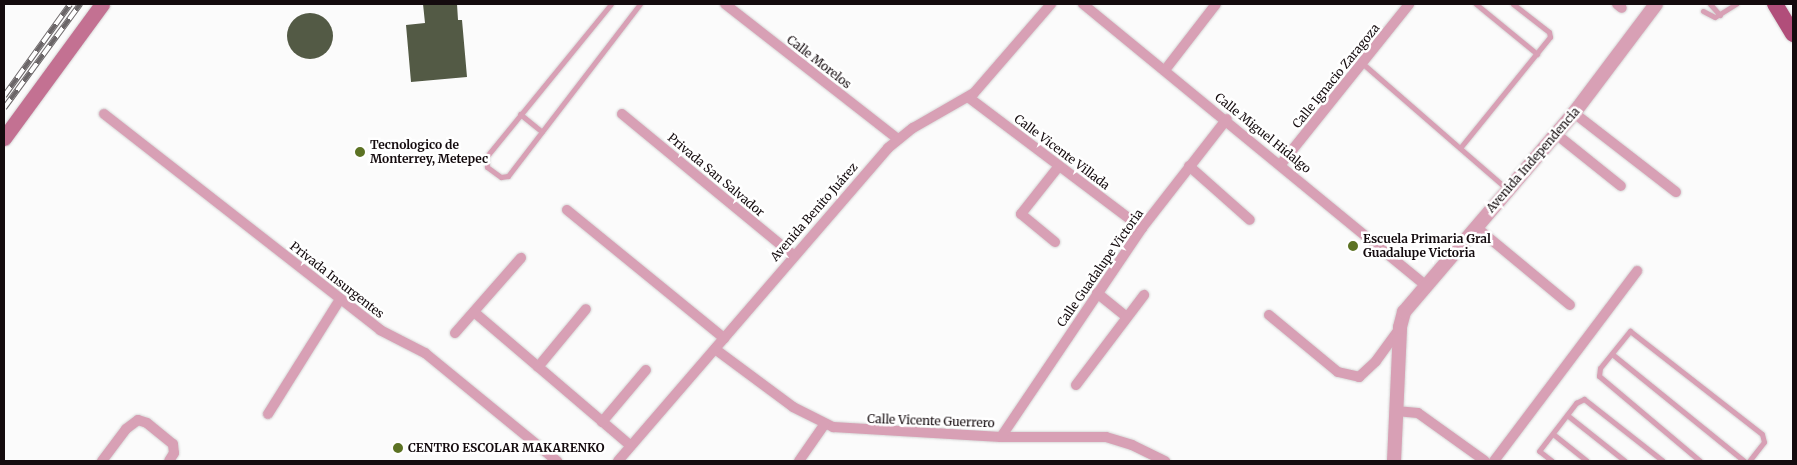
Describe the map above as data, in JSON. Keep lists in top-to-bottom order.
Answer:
{
  "streets": {
    "street": [
      "Calle Morelos",
      "Calle Ignacio Zaragoza",
      "Calle Miguel Hidalgo",
      "Calle Vicente Villada",
      "Avenida Independencia",
      "Privada San Salvador",
      "Avenida Benito Juárez",
      "Calle Guadalupe Victoria",
      "Privada Insurgentes",
      "Calle Vicente Guerrero"
    ]
  },
  "crossings": [
    ["Calle Morelos", "Avenida Benito Juárez"],
    ["Calle Ignacio Zaragoza", "Calle Miguel Hidalgo"],
    ["Calle Miguel Hidalgo", "Avenida Independencia"],
    ["Calle Miguel Hidalgo", "Calle Guadalupe Victoria"],
    ["Calle Vicente Villada", "Avenida Benito Juárez"],
    ["Calle Vicente Villada", "Calle Guadalupe Victoria"],
    ["Privada San Salvador", "Avenida Benito Juárez"],
    ["Avenida Benito Juárez", "Calle Vicente Guerrero"],
    ["Calle Guadalupe Victoria", "Calle Vicente Guerrero"]
  ],
  "places": ["Tecnologico de Monterrey, Metepec", "Escuela Primaria Gral Guadalupe Victoria", "CENTRO ESCOLAR MAKARENKO"]
}
